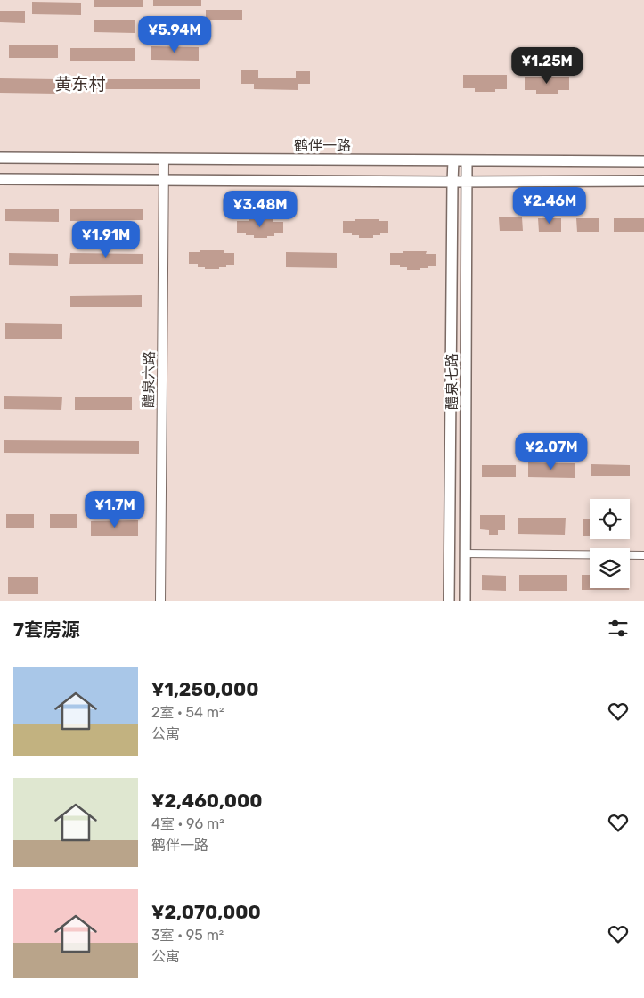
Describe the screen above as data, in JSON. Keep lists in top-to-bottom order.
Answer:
{
  "streets": {
    "main road": ["鹤伴一路", "醴泉七路"],
    "street": ["醴泉六路"]
  },
  "crossings": [
    ["鹤伴一路", "醴泉六路"],
    ["鹤伴一路", "醴泉七路"]
  ],
  "districts": ["黄东村"],
  "page": {
    "price": [
      "¥5.94M",
      "¥1.25M",
      "¥2.46M",
      "¥3.48M",
      "¥1.91M",
      "¥2.07M",
      "¥1.7M"
    ],
    "heading": "7套房源",
    "list": [
      {
        "name": "¥1,250,000",
        "note": "2室 · 54 m² · 公寓"
      },
      {
        "name": "¥2,460,000",
        "note": "4室 · 96 m² · 鹤伴一路"
      },
      {
        "name": "¥2,070,000",
        "note": "3室 · 95 m² · 公寓"
      }
    ]
  }
}
